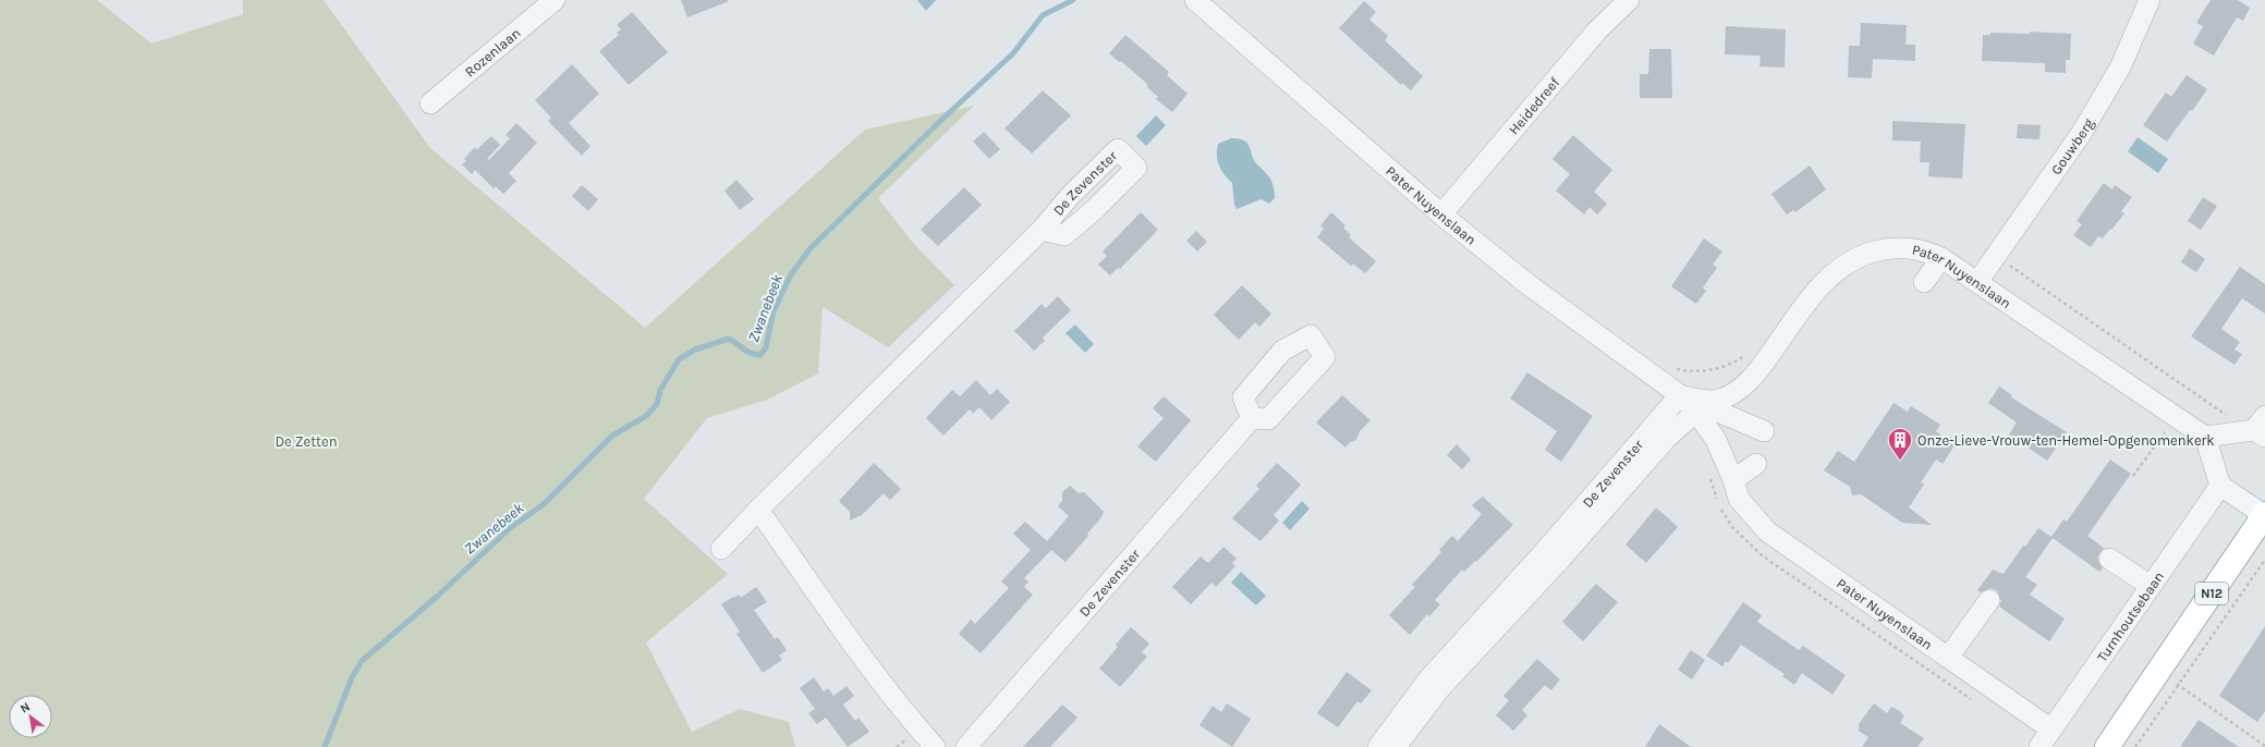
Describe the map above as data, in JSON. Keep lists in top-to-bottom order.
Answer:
{
  "streets": {
    "main road": ["N12"],
    "street": [
      "Rozenlaan",
      "Heidedreef",
      "Gouwberg",
      "De Zevenster",
      "Pater Nuyenslaan",
      "Turnhoutsebaan"
    ]
  },
  "crossings": [
    ["Heidedreef", "Pater Nuyenslaan"],
    ["Gouwberg", "Pater Nuyenslaan"],
    ["De Zevenster", "Pater Nuyenslaan"],
    ["Pater Nuyenslaan", "Turnhoutsebaan"]
  ],
  "water": ["Zwanebeek"],
  "parks": ["De Zetten"],
  "places": {
    "building": ["Onze-Lieve-Vrouw-ten-Hemel-Opgenomenkerk"]
  },
  "north": "top left"
}
